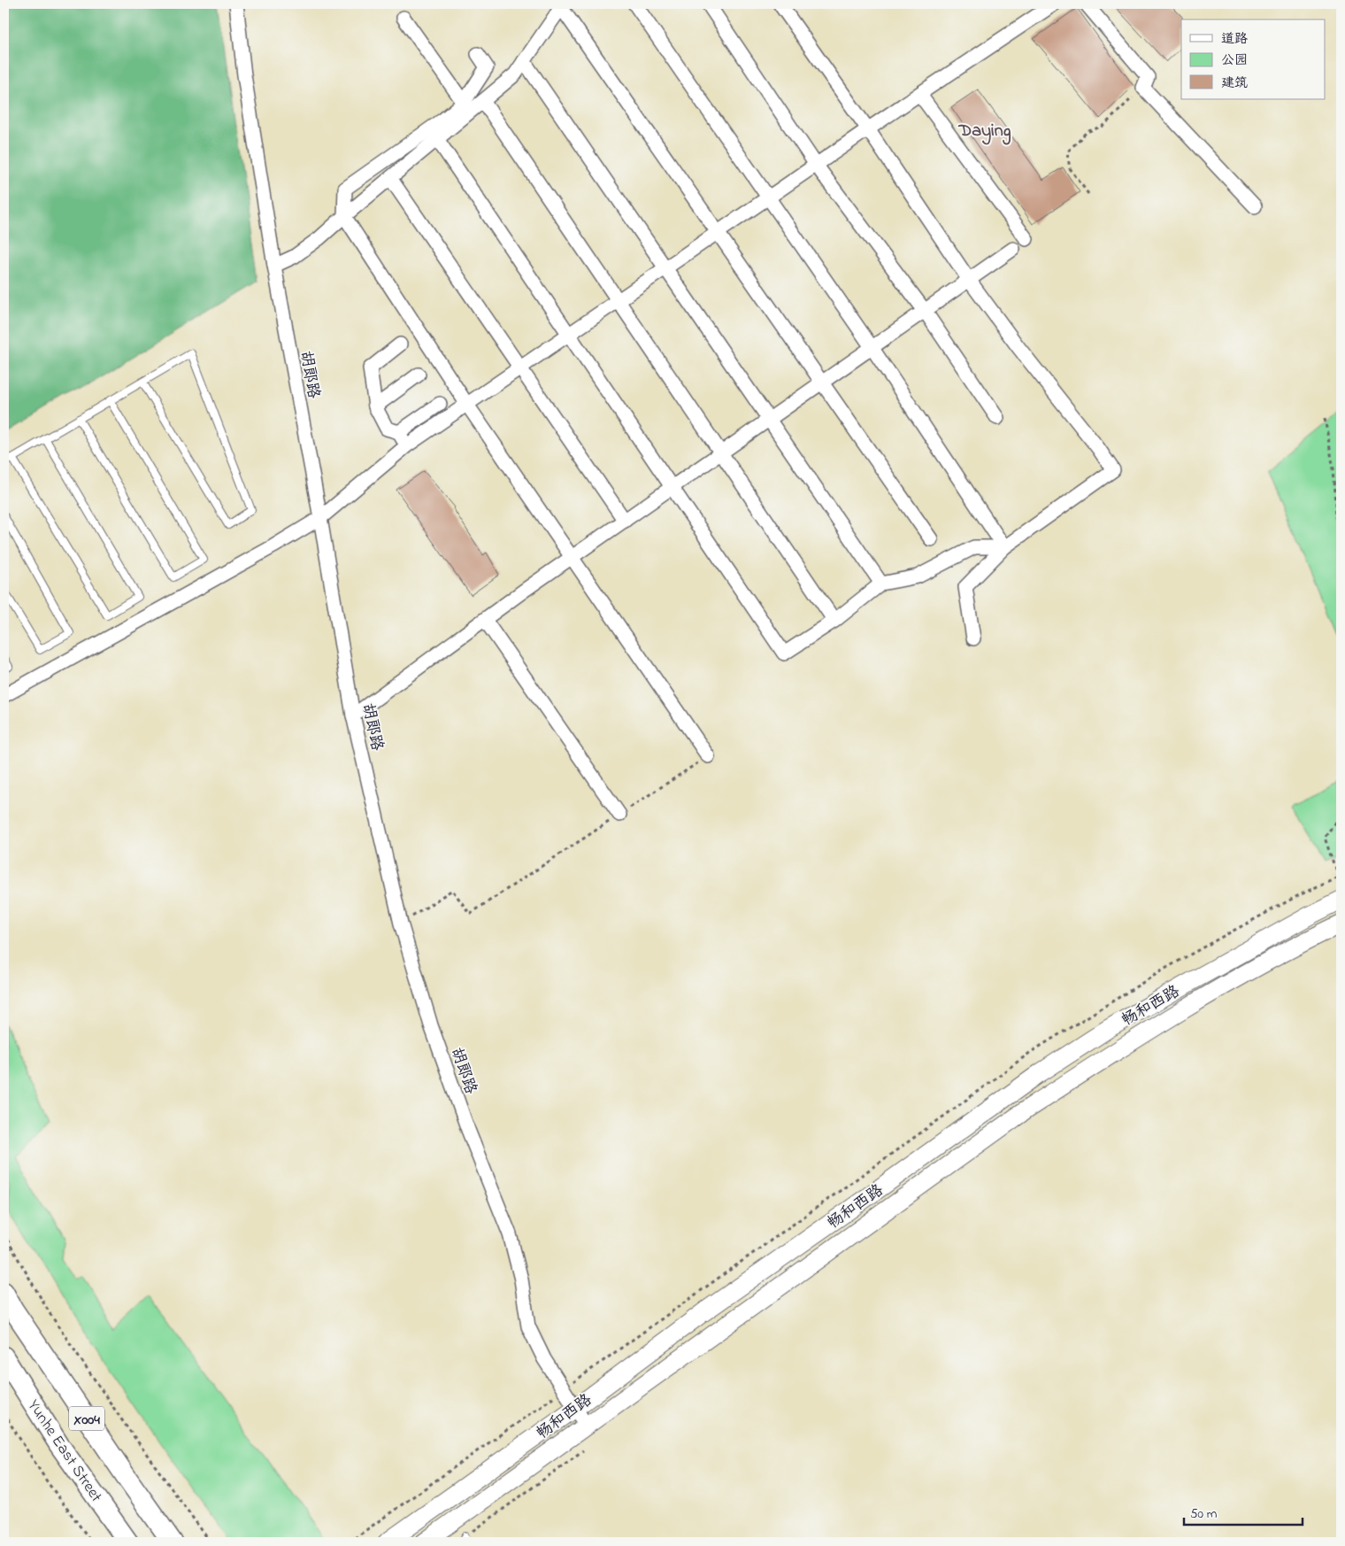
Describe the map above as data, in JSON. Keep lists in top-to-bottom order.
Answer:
{
  "streets": {
    "main road": ["畅和西路", "X004", "Yunhe East Street"],
    "street": ["胡郎路"]
  },
  "crossings": [
    ["胡郎路", "畅和西路"]
  ],
  "districts": ["Daying"],
  "legend": ["道路", "公园", "建筑"],
  "scale_bar": "50 m"
}
